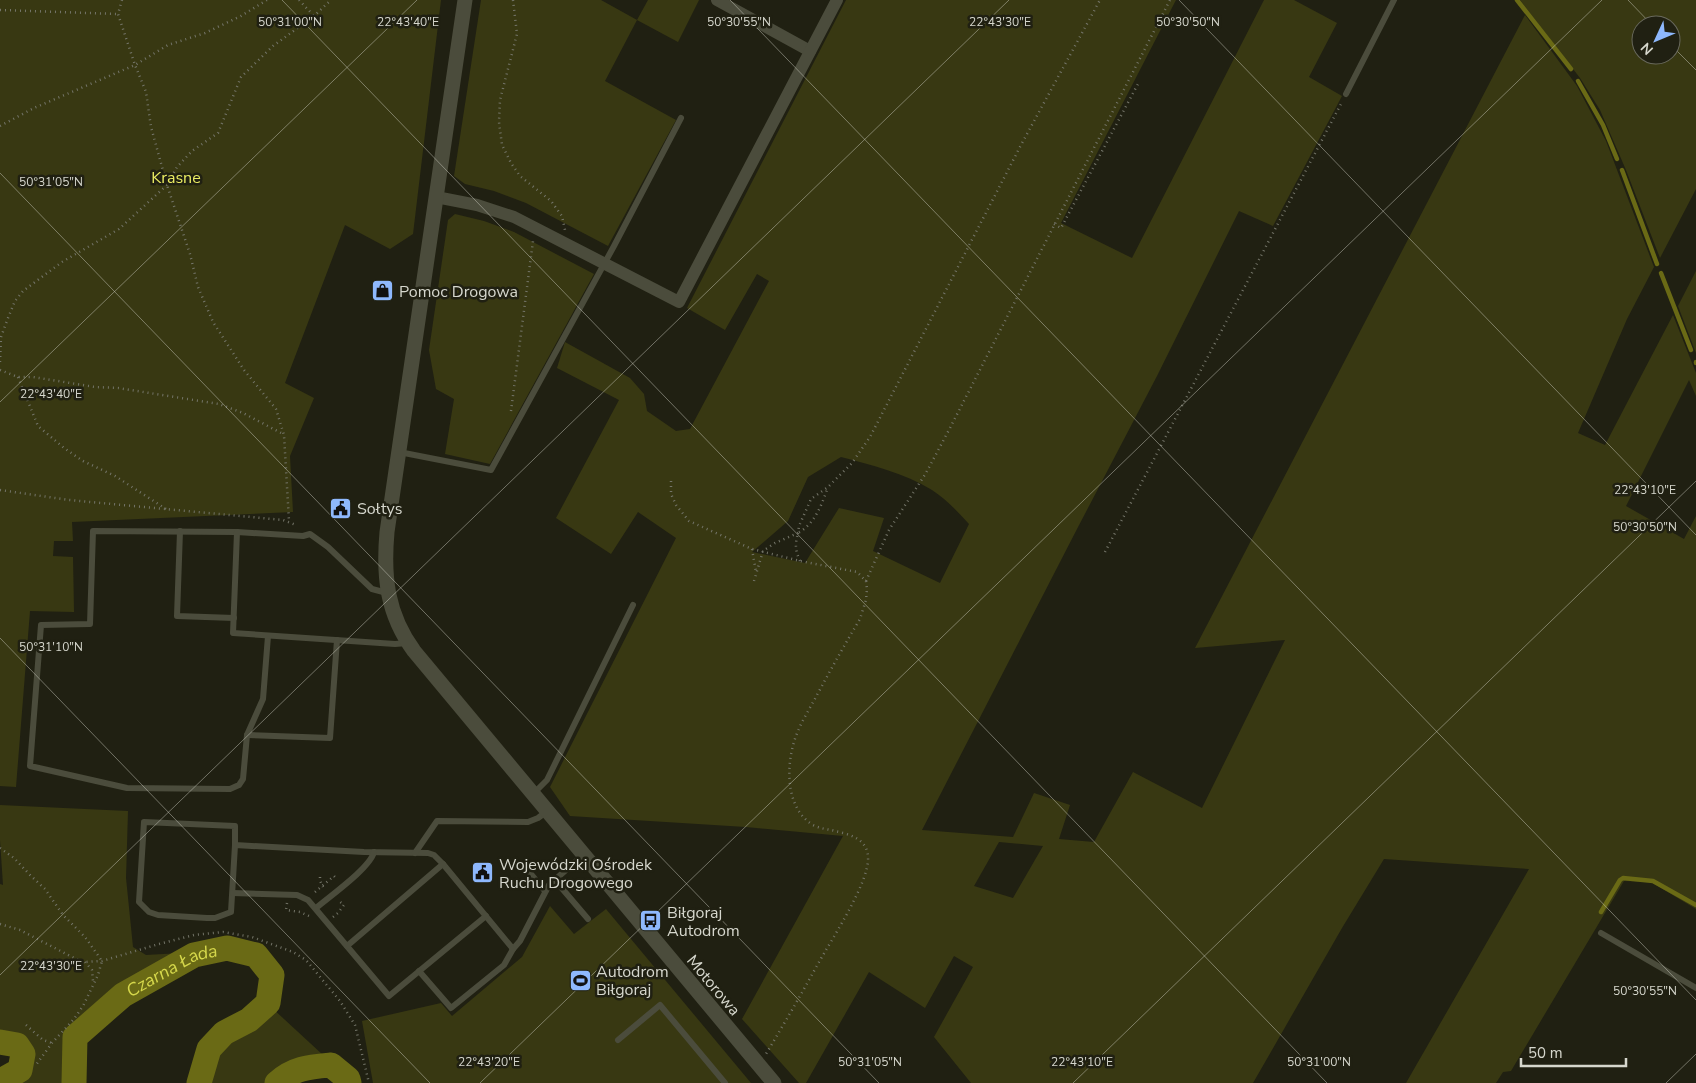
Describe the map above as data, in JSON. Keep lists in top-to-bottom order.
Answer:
{
  "streets": {
    "street": ["Motorowa"]
  },
  "water": ["Czarna Łada"],
  "parks": ["Krasne"],
  "places": {
    "shop": ["Pomoc Drogowa"],
    "public building": ["Sołtys", "Wojewódzki Ośrodek Ruchu Drogowego"],
    "bus stop": ["Biłgoraj Autodrom"],
    "sports": ["Autodrom Biłgoraj"]
  },
  "scale_bar": "50 m",
  "north": "bottom left",
  "coordinates": [
    "22°43'40\"E",
    "22°43'30\"E",
    "50°31'00\"N",
    "50°30'55\"N",
    "50°30'50\"N",
    "50°31'05\"N",
    "22°43'10\"E",
    "50°31'10\"N",
    "22°43'20\"E"
  ]
}
